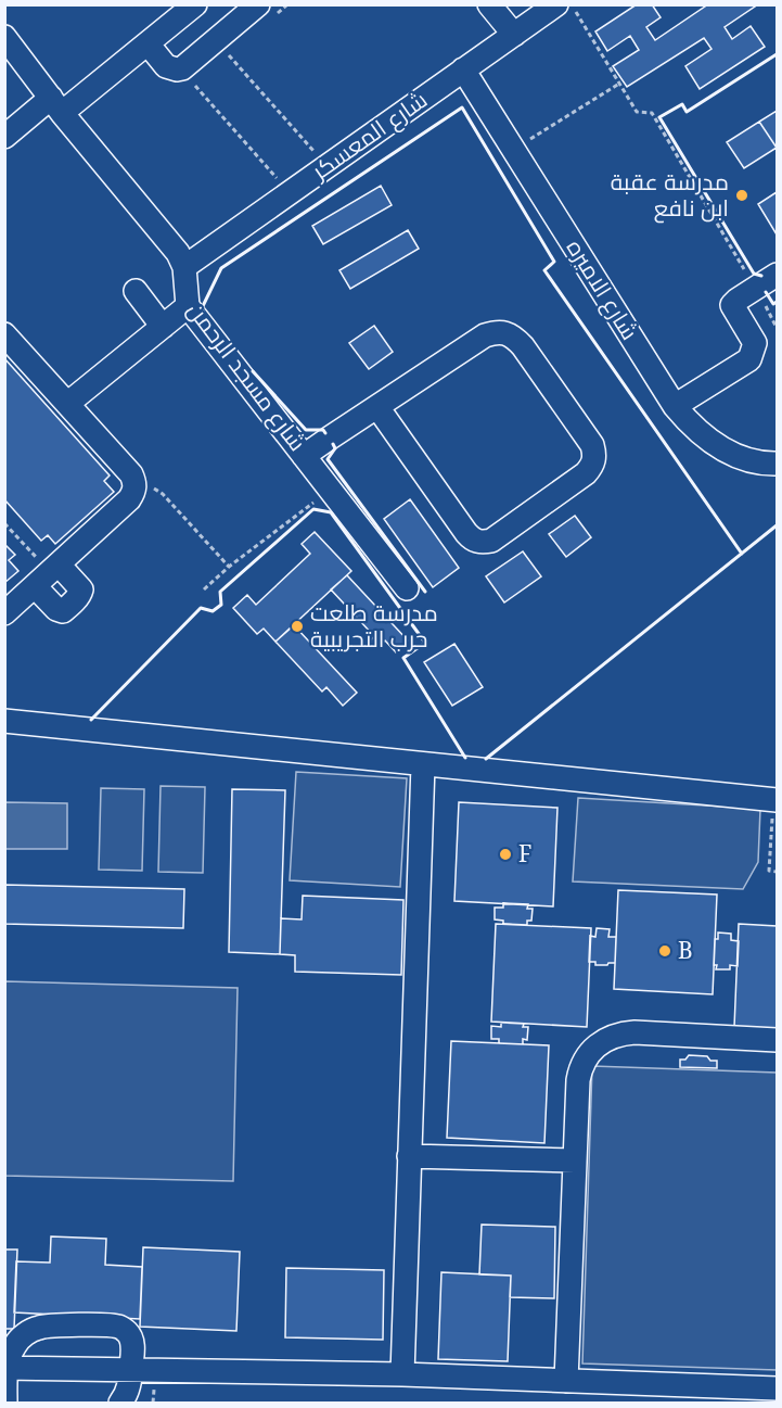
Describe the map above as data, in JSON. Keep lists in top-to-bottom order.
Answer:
{
  "streets": {
    "street": ["شارع المعسكر", "شارع الاميره", "شارع مسجد الرحمن"]
  },
  "crossings": [
    ["شارع المعسكر", "شارع الاميره"],
    ["شارع المعسكر", "شارع مسجد الرحمن"]
  ],
  "places": [
    "مدرسة عقبة ابن نافع",
    "مدرسة طلعت حرب التجريبية",
    "F",
    "B"
  ]
}
